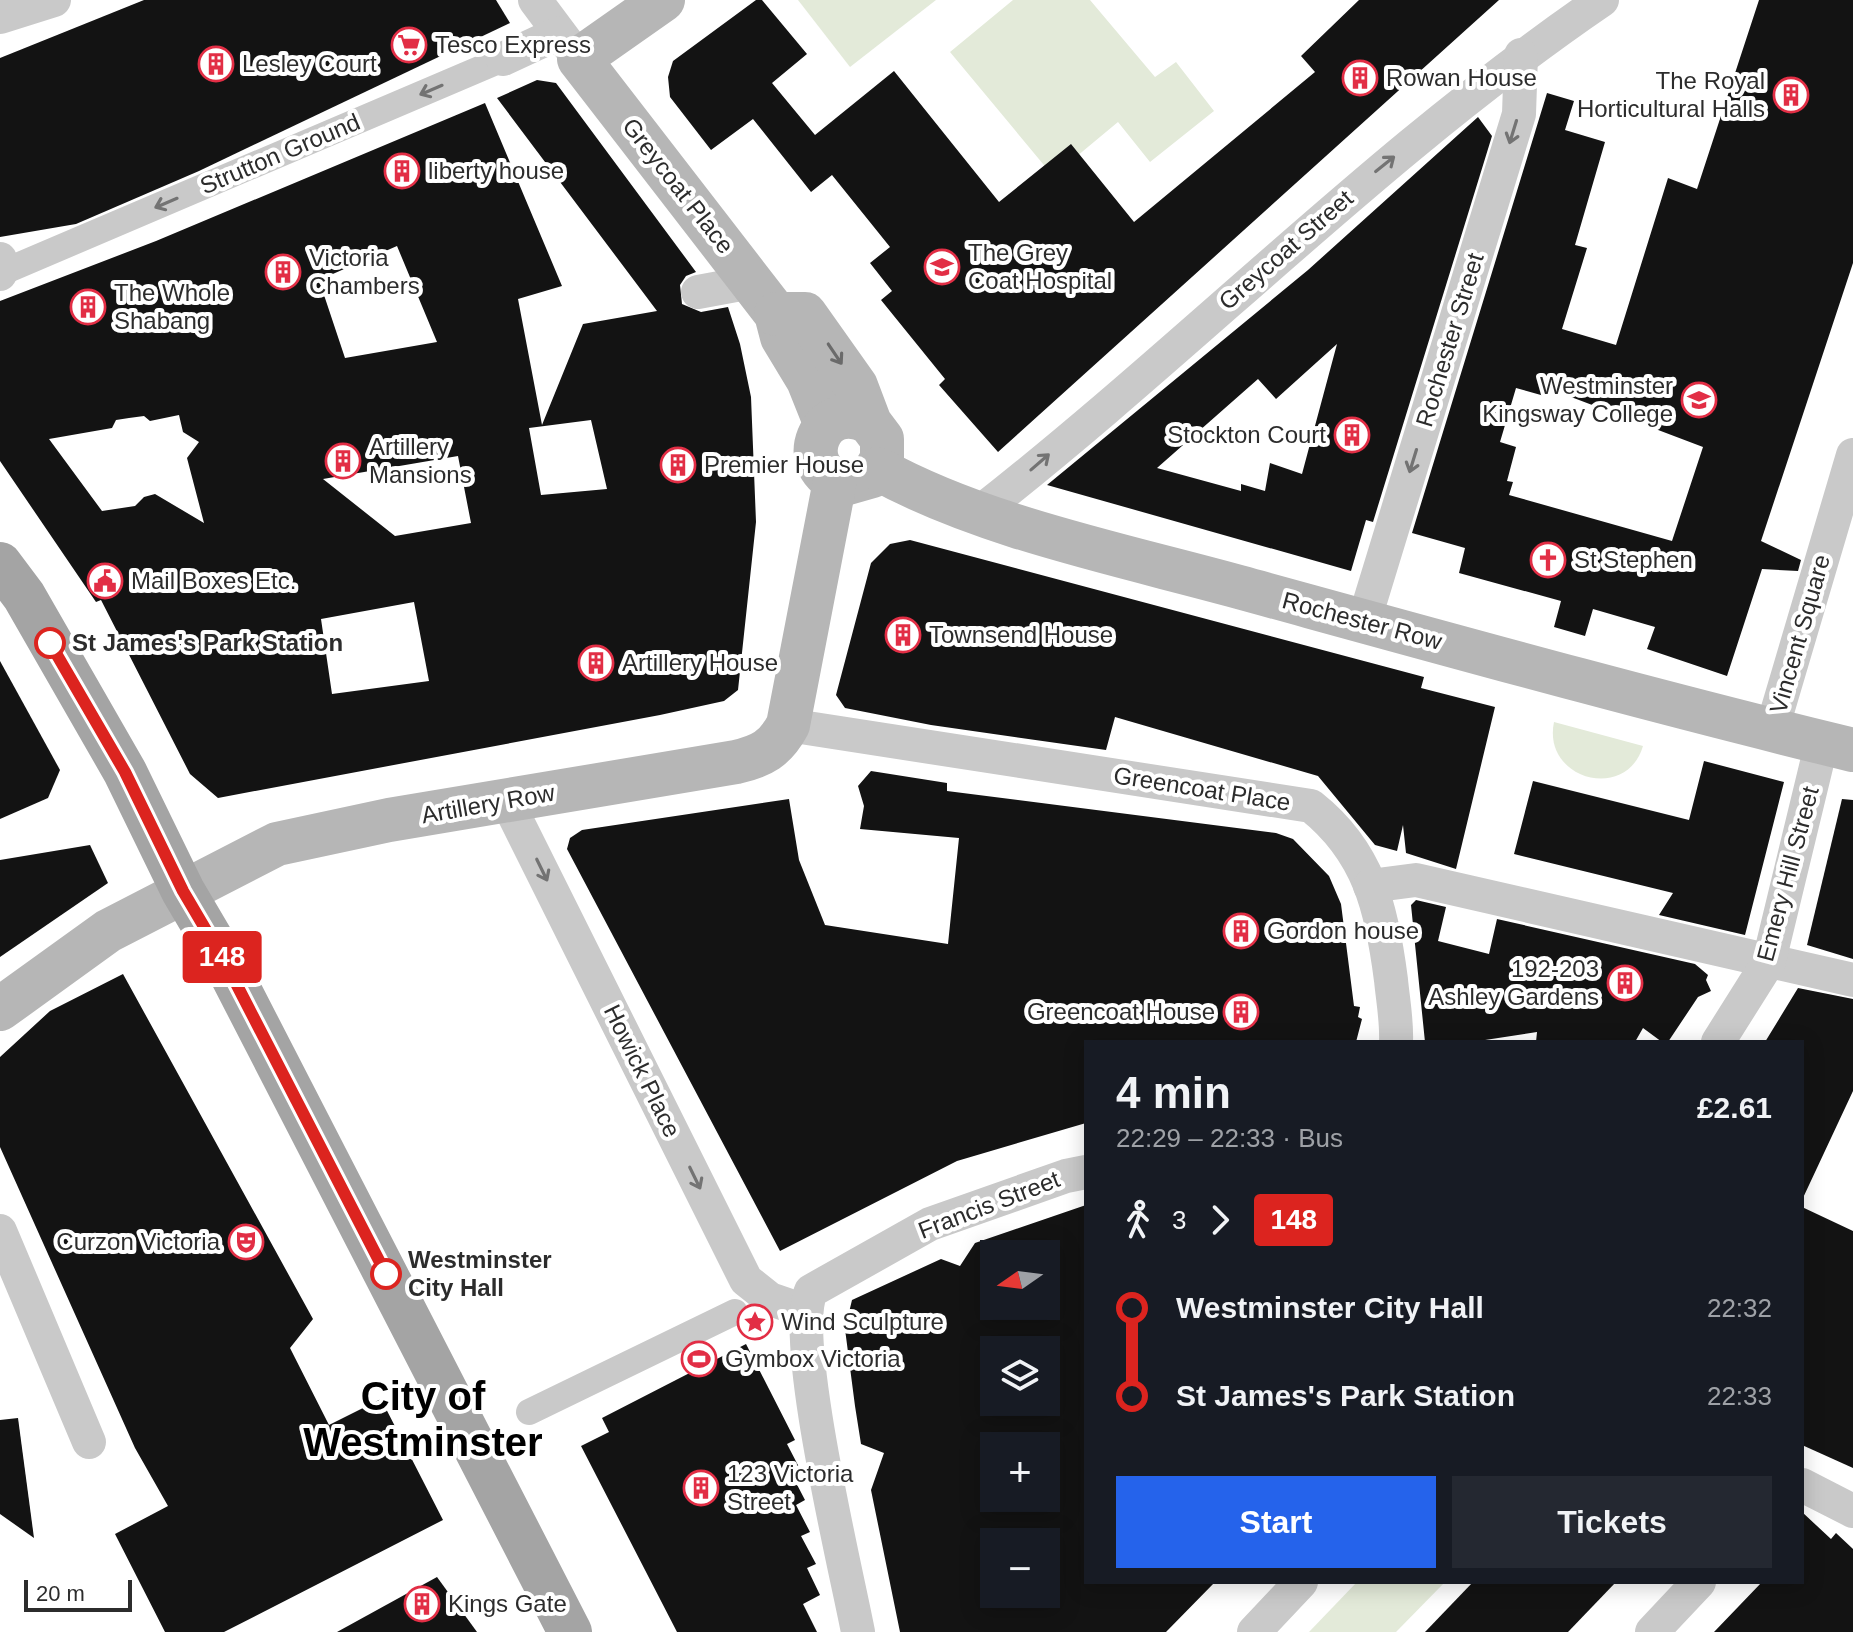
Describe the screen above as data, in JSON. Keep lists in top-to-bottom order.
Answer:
{
  "streets": {
    "main road": ["Greycoat Place", "Rochester Row", "Artillery Row"],
    "street": [
      "Strutton Ground",
      "Greycoat Street",
      "Rochester Street",
      "Vincent Square",
      "Greencoat Place",
      "Emery Hill Street",
      "Howick Place",
      "Francis Street"
    ]
  },
  "crossings": [
    ["Strutton Ground", "Greycoat Place"],
    ["Greycoat Place", "Rochester Row"],
    ["Greycoat Street", "Rochester Street"],
    ["Greycoat Street", "Rochester Row"],
    ["Rochester Street", "Rochester Row"],
    ["Rochester Row", "Vincent Square"],
    ["Rochester Row", "Emery Hill Street"],
    ["Greencoat Place", "Artillery Row"],
    ["Artillery Row", "Howick Place"],
    ["Howick Place", "Francis Street"]
  ],
  "one_way": [
    "Strutton Ground",
    "Greycoat Street",
    "Rochester Street",
    "Howick Place"
  ],
  "districts": ["City of Westminster"],
  "places": {
    "supermarket": ["Tesco Express"],
    "building": [
      "Lesley Court",
      "Rowan House",
      "The Royal Horticultural Halls",
      "liberty house",
      "Victoria Chambers",
      "The Whole Shabang",
      "Stockton Court",
      "Artillery Mansions",
      "Premier House",
      "Townsend House",
      "Artillery House",
      "Gordon house",
      "192-203 Ashley Gardens",
      "Greencoat House",
      "123 Victoria Street",
      "Kings Gate"
    ],
    "school or university": ["The Grey Coat Hospital", "Westminster Kingsway College"],
    "church": ["St Stephen"],
    "public building": ["Mail Boxes Etc."],
    "other": ["St James's Park Station", "Westminster City Hall"],
    "theatre": ["Curzon Victoria"],
    "place": ["Wind Sculpture"],
    "sports": ["Gymbox Victoria"]
  },
  "lines": ["bus line 148"],
  "scale_bar": "20 m",
  "north": "left",
  "page": {
    "on_map": "148",
    "heading": ["4 min", "22:29 – 22:33 · Bus", "£2.61"],
    "legs": ["3", "148"],
    "map_buttons": ["+", "−"],
    "list": [
      {
        "name": "Westminster City Hall",
        "value": "22:32"
      },
      {
        "name": "St James's Park Station",
        "value": "22:33"
      }
    ],
    "buttons": ["Start", "Tickets"],
    "scale": "20 m"
  }
}
